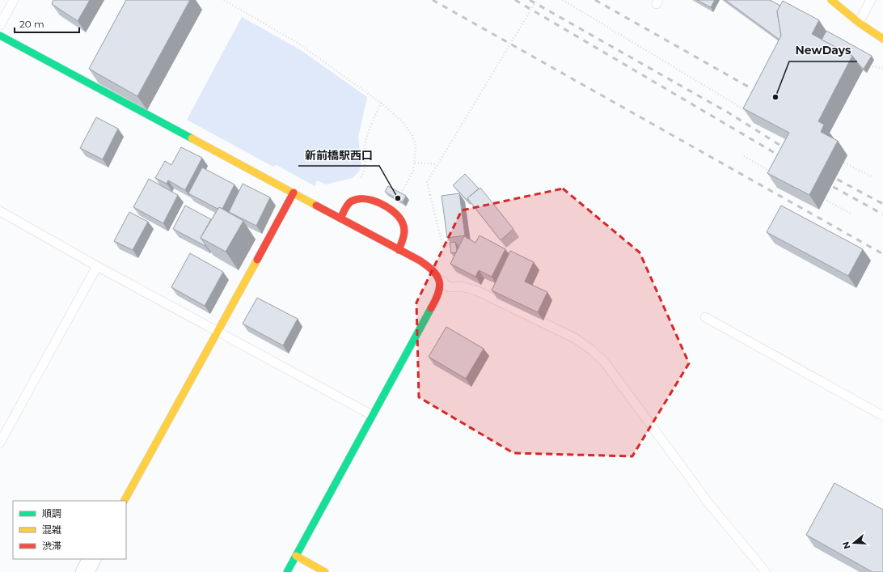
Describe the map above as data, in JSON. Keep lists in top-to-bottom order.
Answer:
{
  "places": ["NewDays", "新前橋駅西口"],
  "legend": ["順調", "混雑", "渋滞"],
  "scale_bar": "20 m",
  "north": "left"
}
